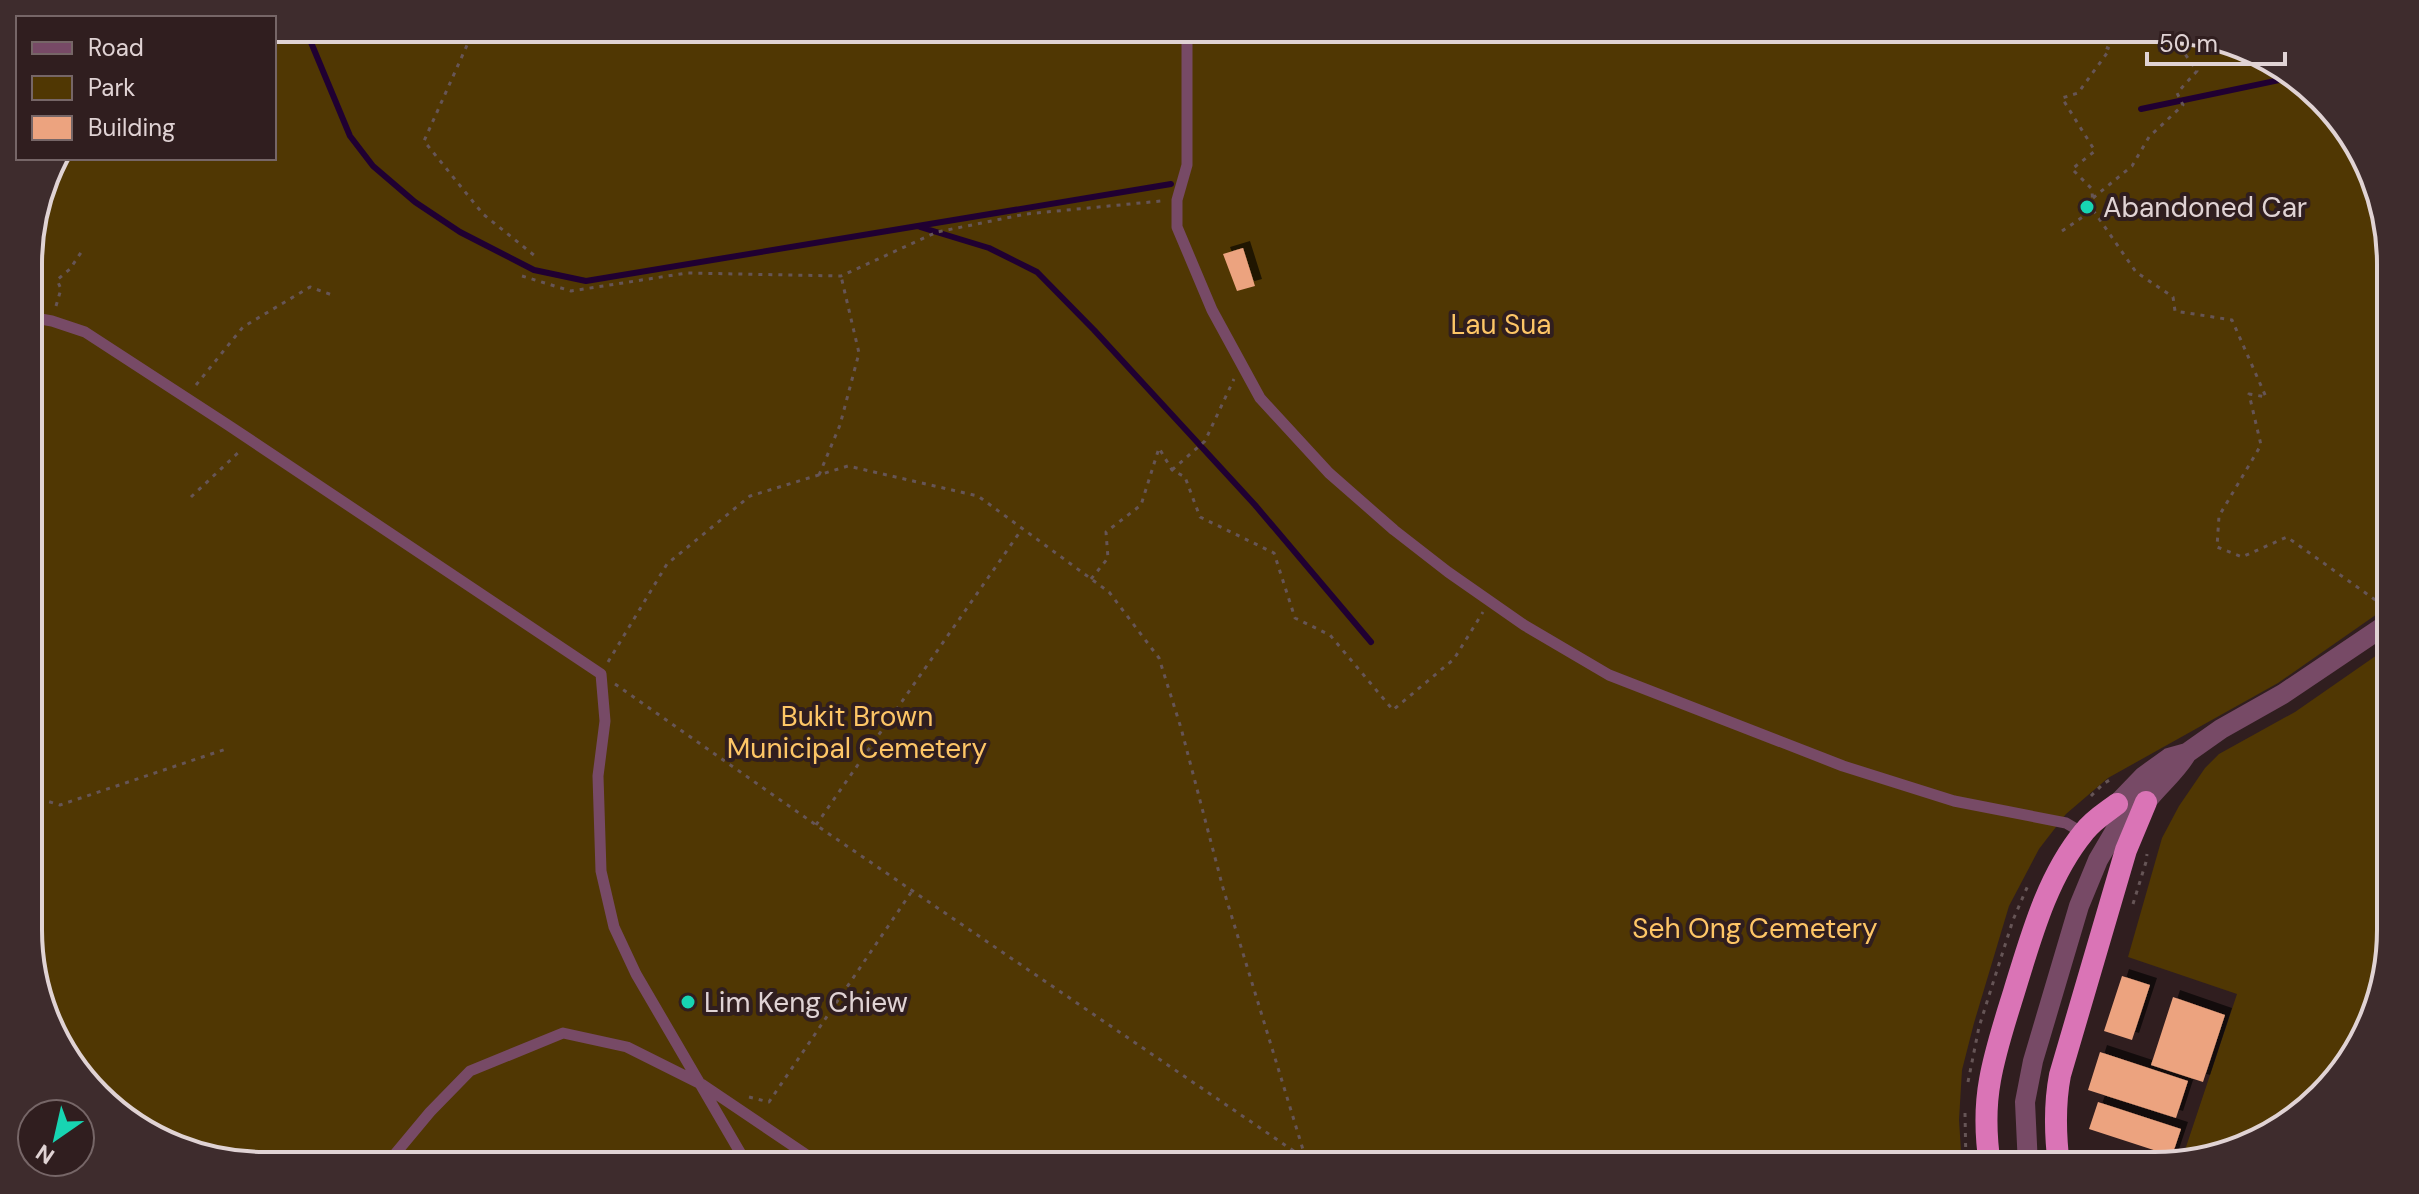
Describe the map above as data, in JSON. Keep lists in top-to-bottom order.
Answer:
{
  "parks": ["Lau Sua", "Bukit Brown Municipal Cemetery", "Seh Ong Cemetery"],
  "places": ["Abandoned Car", "Lim Keng Chiew"],
  "legend": ["Road", "Park", "Building"],
  "scale_bar": "50 m",
  "north": "bottom left"
}
